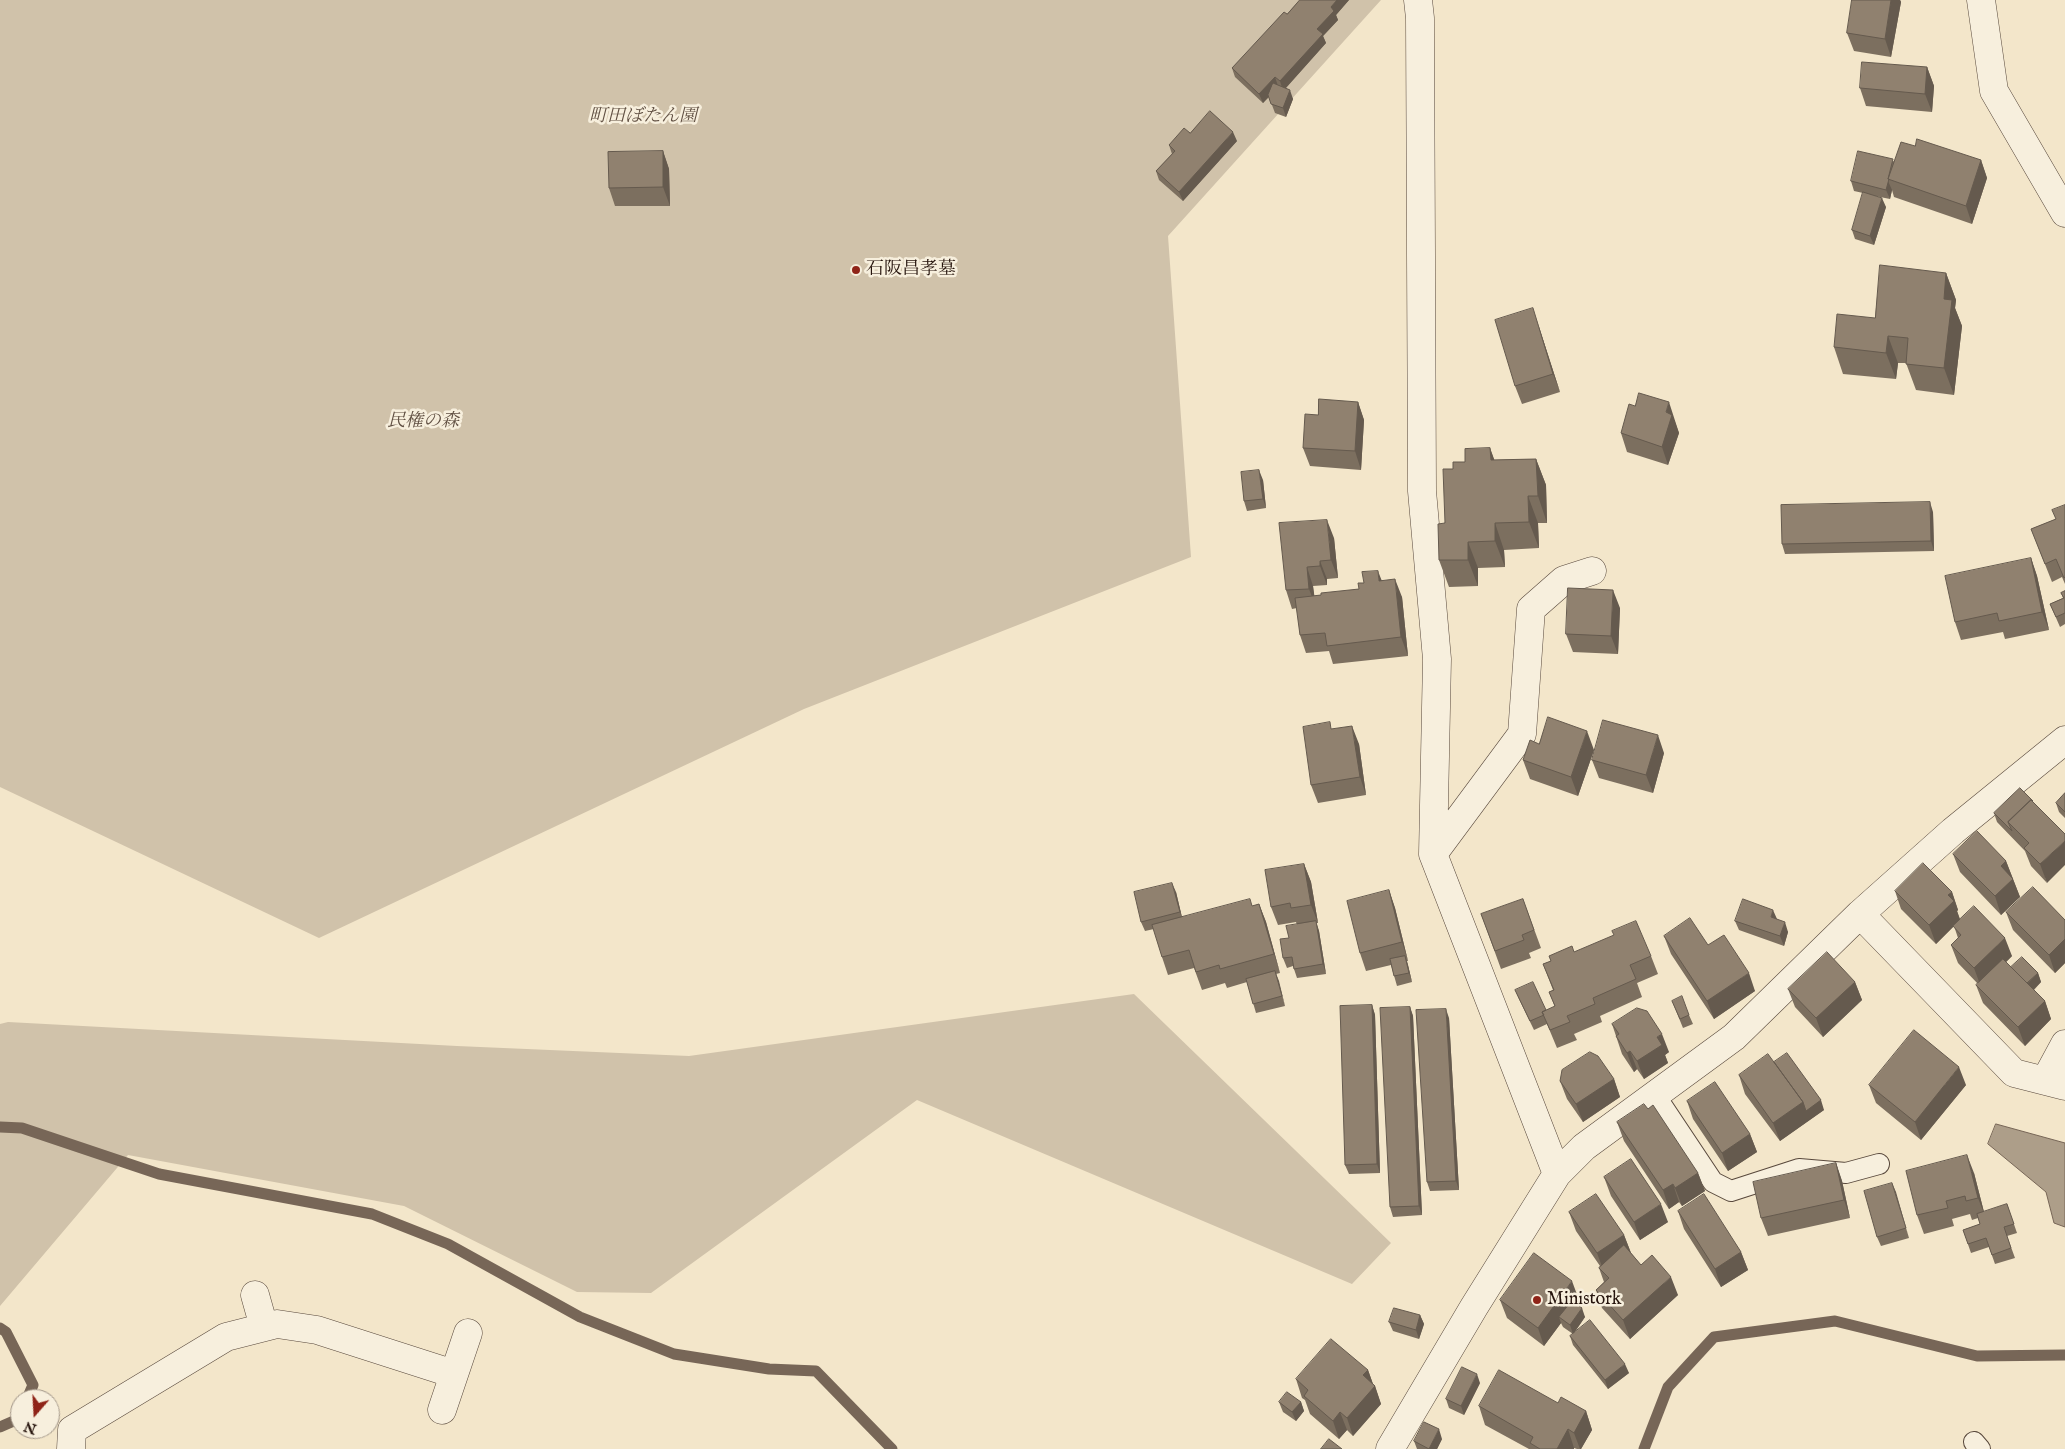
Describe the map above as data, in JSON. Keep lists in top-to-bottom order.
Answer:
{
  "parks": ["町田ぼたん園", "民権の森"],
  "places": ["石阪昌孝墓", "Ministork"],
  "north": "bottom"
}
